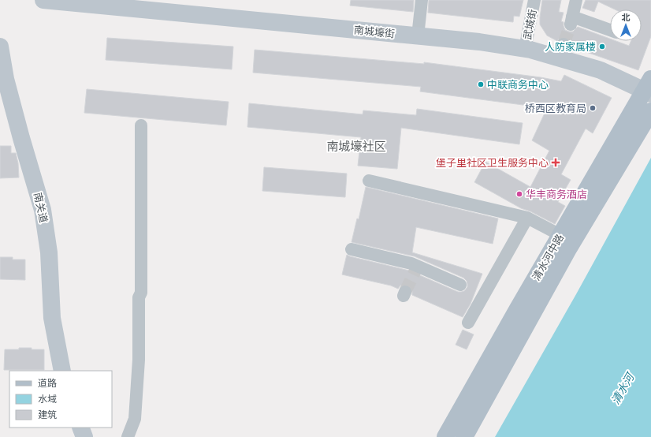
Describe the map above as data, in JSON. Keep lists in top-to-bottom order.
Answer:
{
  "streets": {
    "main road": ["清水河中路"],
    "street": ["武城街", "南城壕街", "南关道"]
  },
  "crossings": [
    ["武城街", "南城壕街"],
    ["南城壕街", "清水河中路"]
  ],
  "districts": ["南城壕社区"],
  "water": ["清水河"],
  "places": {
    "other": [
      "人防家属楼",
      "中联商务中心",
      "桥西区教育局",
      "华丰商务酒店"
    ],
    "health": ["堡子里社区卫生服务中心"]
  },
  "legend": ["道路", "水域", "建筑"],
  "north": "top"
}
